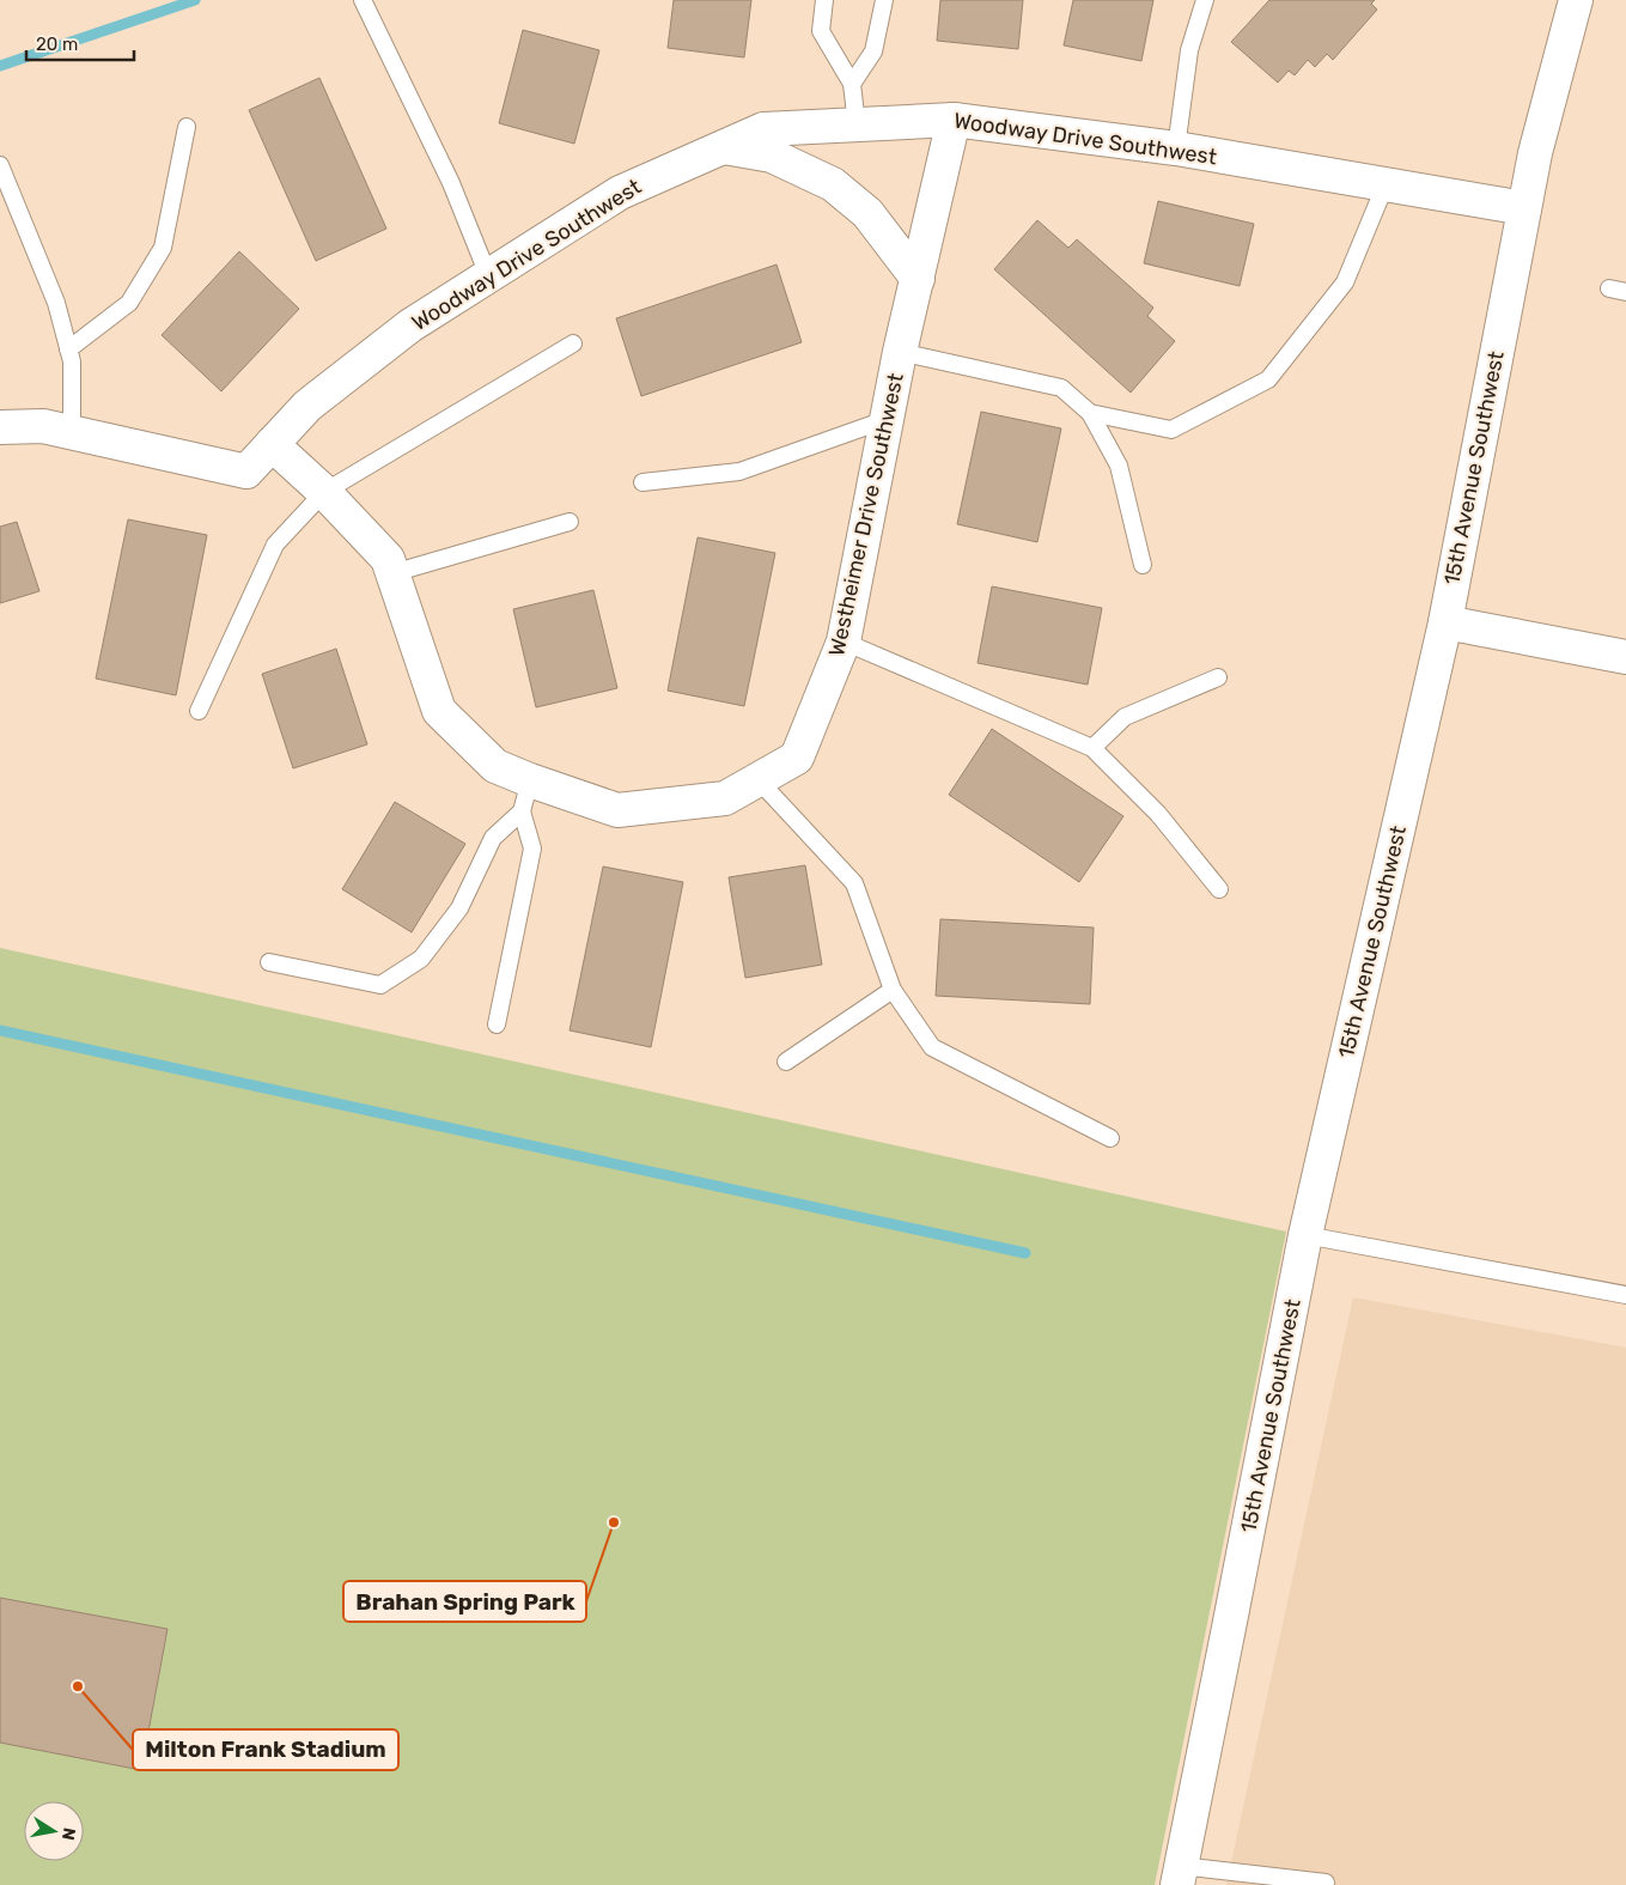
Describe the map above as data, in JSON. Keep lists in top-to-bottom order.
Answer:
{
  "streets": {
    "street": ["Woodway Drive Southwest", "15th Avenue Southwest", "Westheimer Drive Southwest"]
  },
  "crossings": [
    ["Woodway Drive Southwest", "15th Avenue Southwest"],
    ["Woodway Drive Southwest", "Westheimer Drive Southwest"]
  ],
  "places": ["Brahan Spring Park", "Milton Frank Stadium"],
  "scale_bar": "20 m",
  "north": "right"
}
